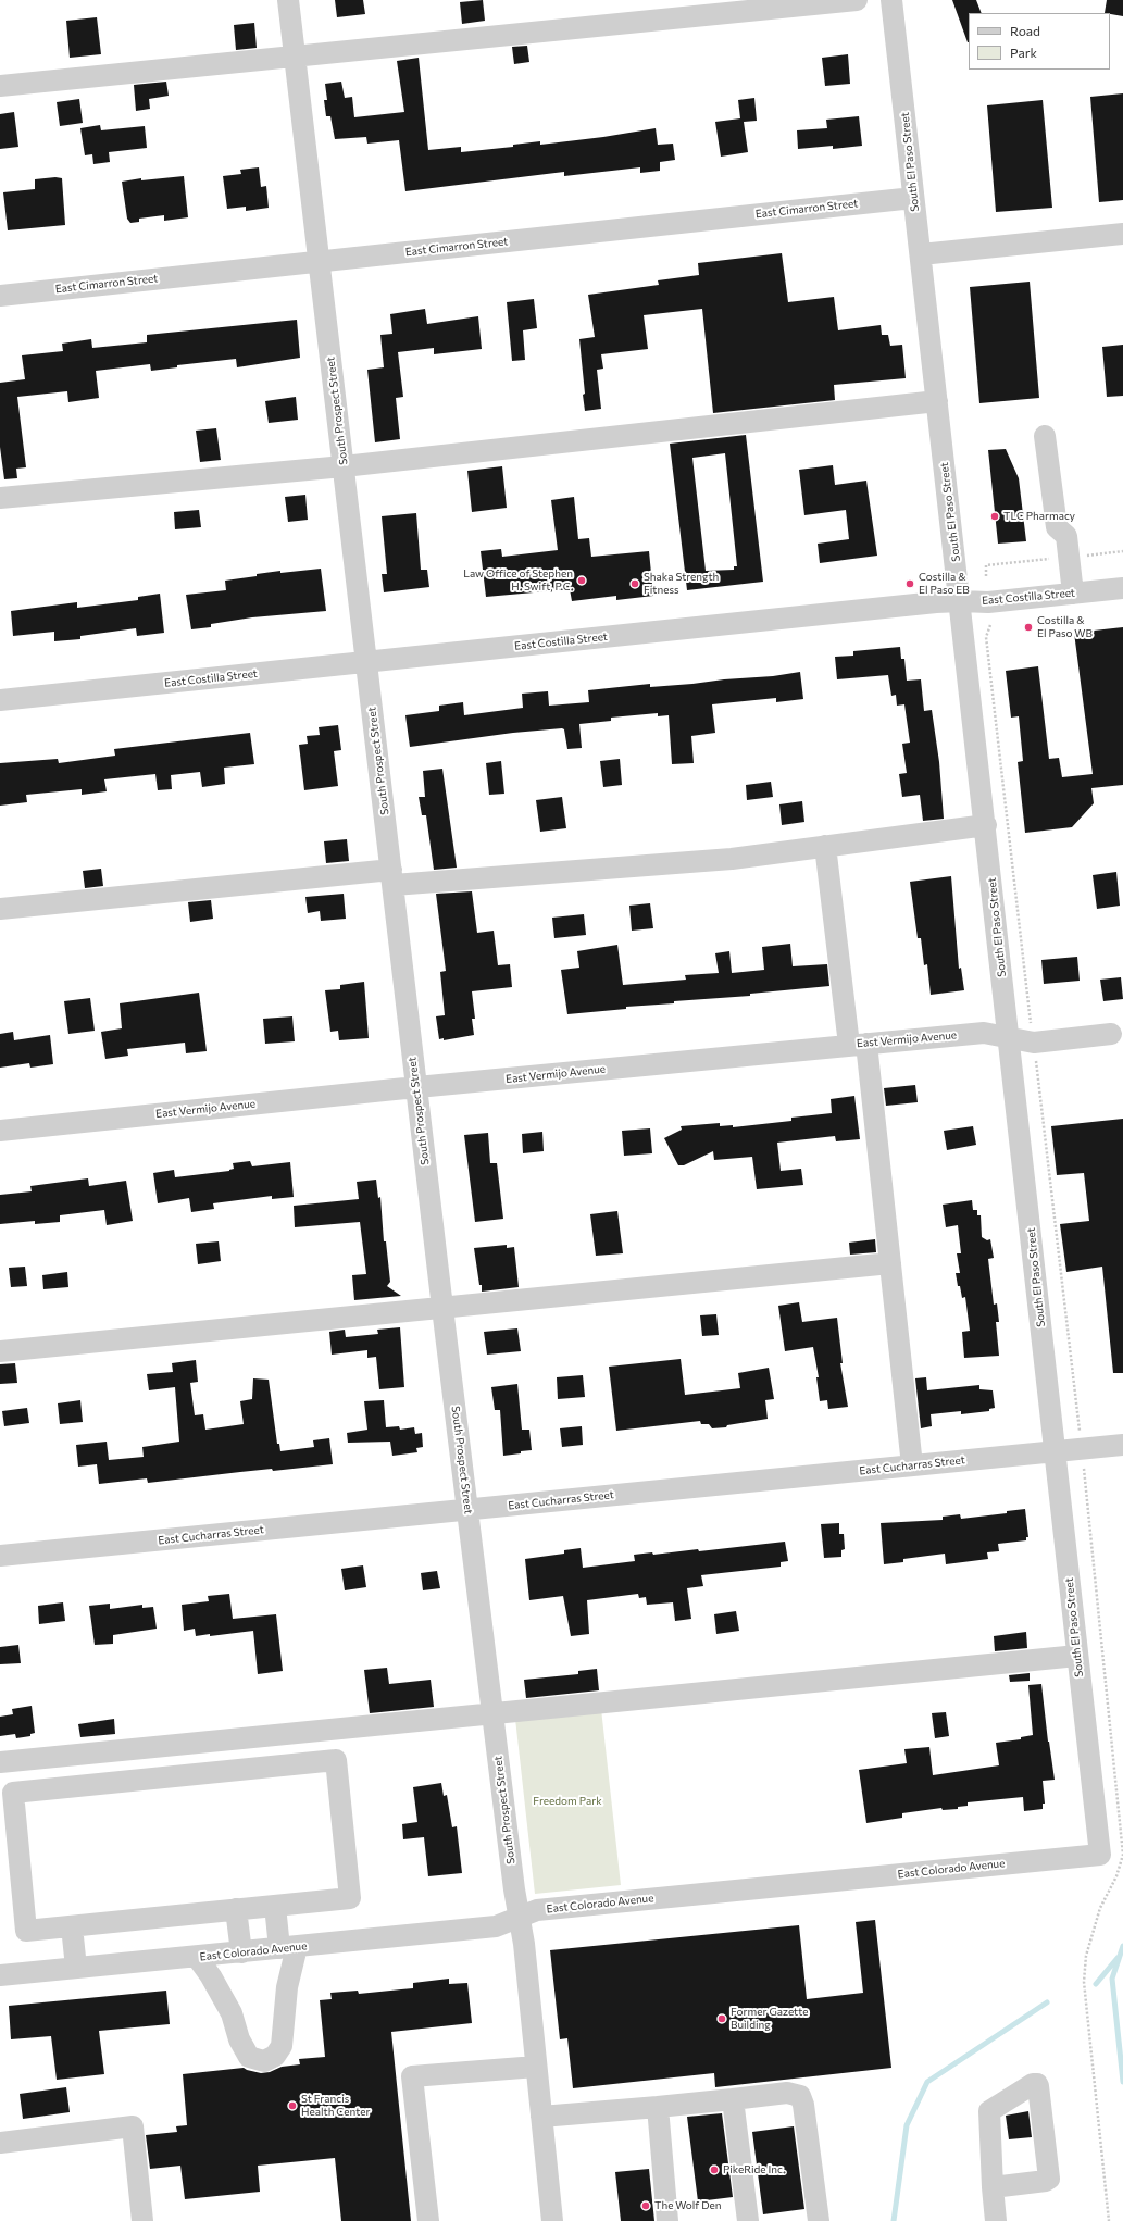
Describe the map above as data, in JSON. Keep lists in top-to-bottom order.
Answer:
{
  "streets": {
    "street": [
      "South El Paso Street",
      "East Cimarron Street",
      "South Prospect Street",
      "East Costilla Street",
      "East Vermijo Avenue",
      "East Cucharras Street",
      "East Colorado Avenue"
    ]
  },
  "crossings": [
    ["South El Paso Street", "East Cimarron Street"],
    ["South El Paso Street", "East Costilla Street"],
    ["South El Paso Street", "East Vermijo Avenue"],
    ["South El Paso Street", "East Cucharras Street"],
    ["South El Paso Street", "East Colorado Avenue"],
    ["East Cimarron Street", "South Prospect Street"],
    ["South Prospect Street", "East Costilla Street"],
    ["South Prospect Street", "East Vermijo Avenue"],
    ["South Prospect Street", "East Cucharras Street"],
    ["South Prospect Street", "East Colorado Avenue"]
  ],
  "parks": ["Freedom Park"],
  "places": [
    "TLC Pharmacy",
    "Law Office of Stephen H. Swift, P.C.",
    "Shaka Strength Fitness",
    "Costilla & El Paso EB",
    "Costilla & El Paso WB",
    "Former Gazette Building",
    "St Francis Health Center",
    "PikeRide Inc.",
    "The Wolf Den"
  ],
  "legend": ["Road", "Park"]
}
